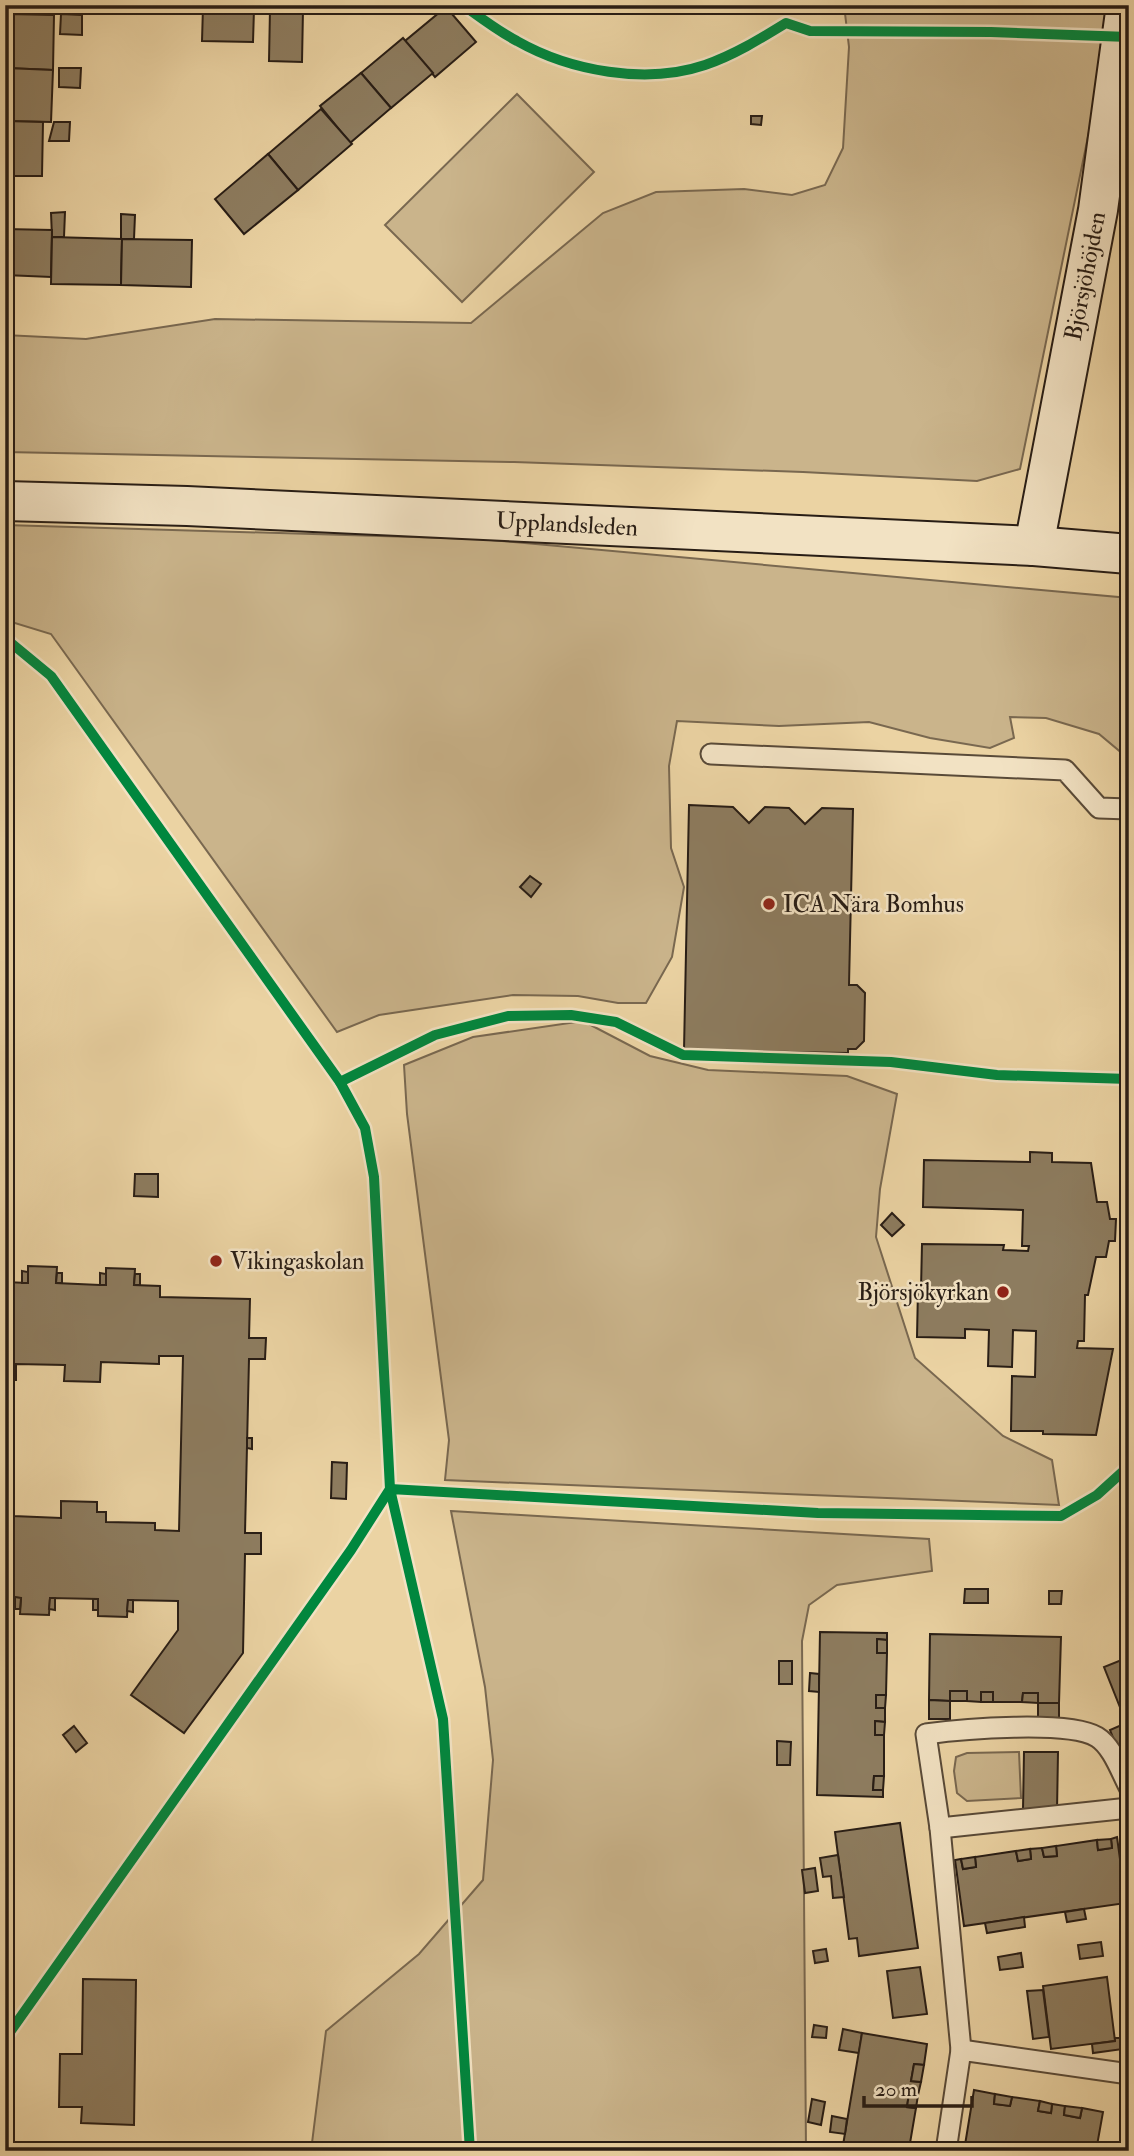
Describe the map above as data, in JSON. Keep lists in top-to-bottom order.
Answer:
{
  "streets": {
    "street": ["Björsjöhöjden", "Upplandsleden"]
  },
  "crossings": [
    ["Björsjöhöjden", "Upplandsleden"]
  ],
  "places": ["ICA Nära Bomhus", "Vikingaskolan", "Björsjökyrkan"],
  "scale_bar": "20 m"
}
